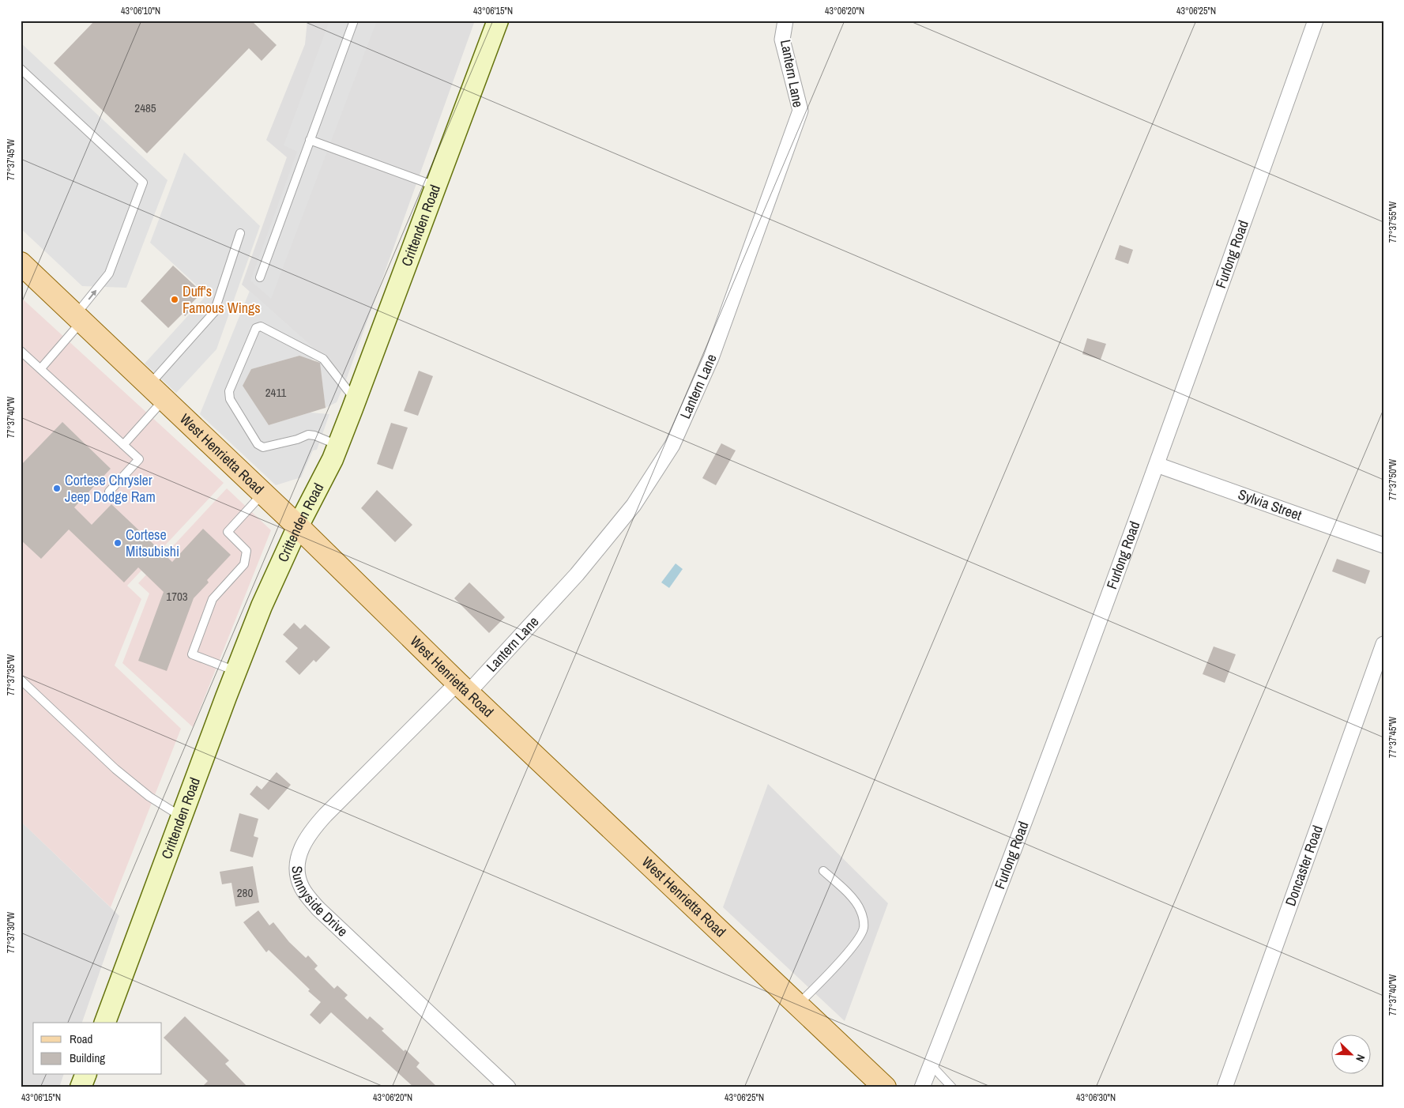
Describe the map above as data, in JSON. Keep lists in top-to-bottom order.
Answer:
{
  "streets": {
    "main road": ["West Henrietta Road"],
    "street": [
      "Lantern Lane",
      "Crittenden Road",
      "Furlong Road",
      "Sylvia Street",
      "Doncaster Road",
      "Sunnyside Drive"
    ]
  },
  "crossings": [
    ["Lantern Lane", "West Henrietta Road"],
    ["Lantern Lane", "Sunnyside Drive"],
    ["Crittenden Road", "West Henrietta Road"],
    ["Furlong Road", "Sylvia Street"],
    ["West Henrietta Road", "Sunnyside Drive"]
  ],
  "places": ["Duff's Famous Wings", "Cortese Chrysler Jeep Dodge Ram", "Cortese Mitsubishi"],
  "house_numbers": [
    "2485",
    "2411",
    "1703",
    "280"
  ],
  "legend": ["Road", "Building"],
  "north": "bottom right",
  "coordinates": [
    "43°06'10\"N",
    "43°06'15\"N",
    "43°06'20\"N",
    "43°06'25\"N",
    "77°37'45\"W",
    "77°37'55\"W",
    "77°37'40\"W",
    "77°37'50\"W",
    "77°37'35\"W",
    "77°37'30\"W",
    "43°06'30\"N"
  ]
}
